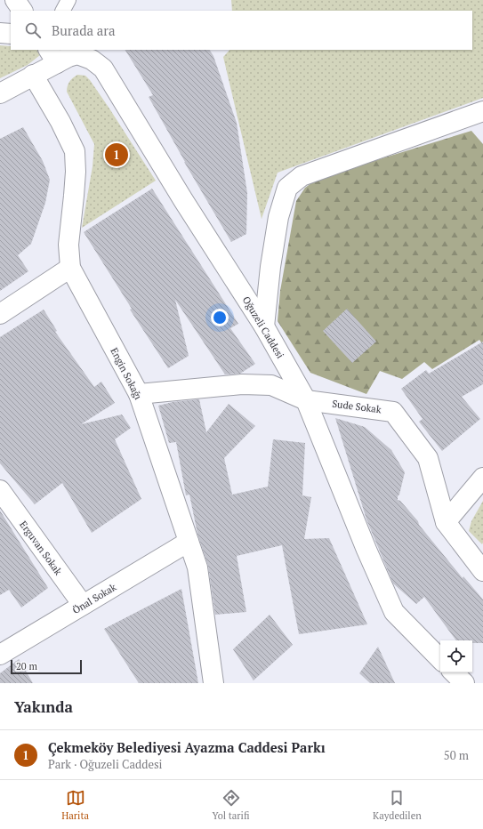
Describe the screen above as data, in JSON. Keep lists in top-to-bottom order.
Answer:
{
  "streets": {
    "street": [
      "Oğuzeli Caddesi",
      "Engin Sokağı",
      "Sude Sokak",
      "Erguvan Sokak",
      "Önal Sokak"
    ]
  },
  "crossings": [
    ["Oğuzeli Caddesi", "Engin Sokağı"],
    ["Oğuzeli Caddesi", "Sude Sokak"],
    ["Engin Sokağı", "Sude Sokak"],
    ["Engin Sokağı", "Önal Sokak"],
    ["Erguvan Sokak", "Önal Sokak"]
  ],
  "scale_bar": "20 m",
  "page": {
    "search": "Burada ara",
    "pins": "1",
    "scale": "20 m",
    "heading": "Yakında",
    "list": [
      {
        "mark": "1",
        "name": "Çekmeköy Belediyesi Ayazma Caddesi Parkı",
        "note": "Park · Oğuzeli Caddesi",
        "value": "50 m"
      }
    ],
    "nav": ["Harita", "Yol tarifi", "Kaydedilen"]
  }
}
